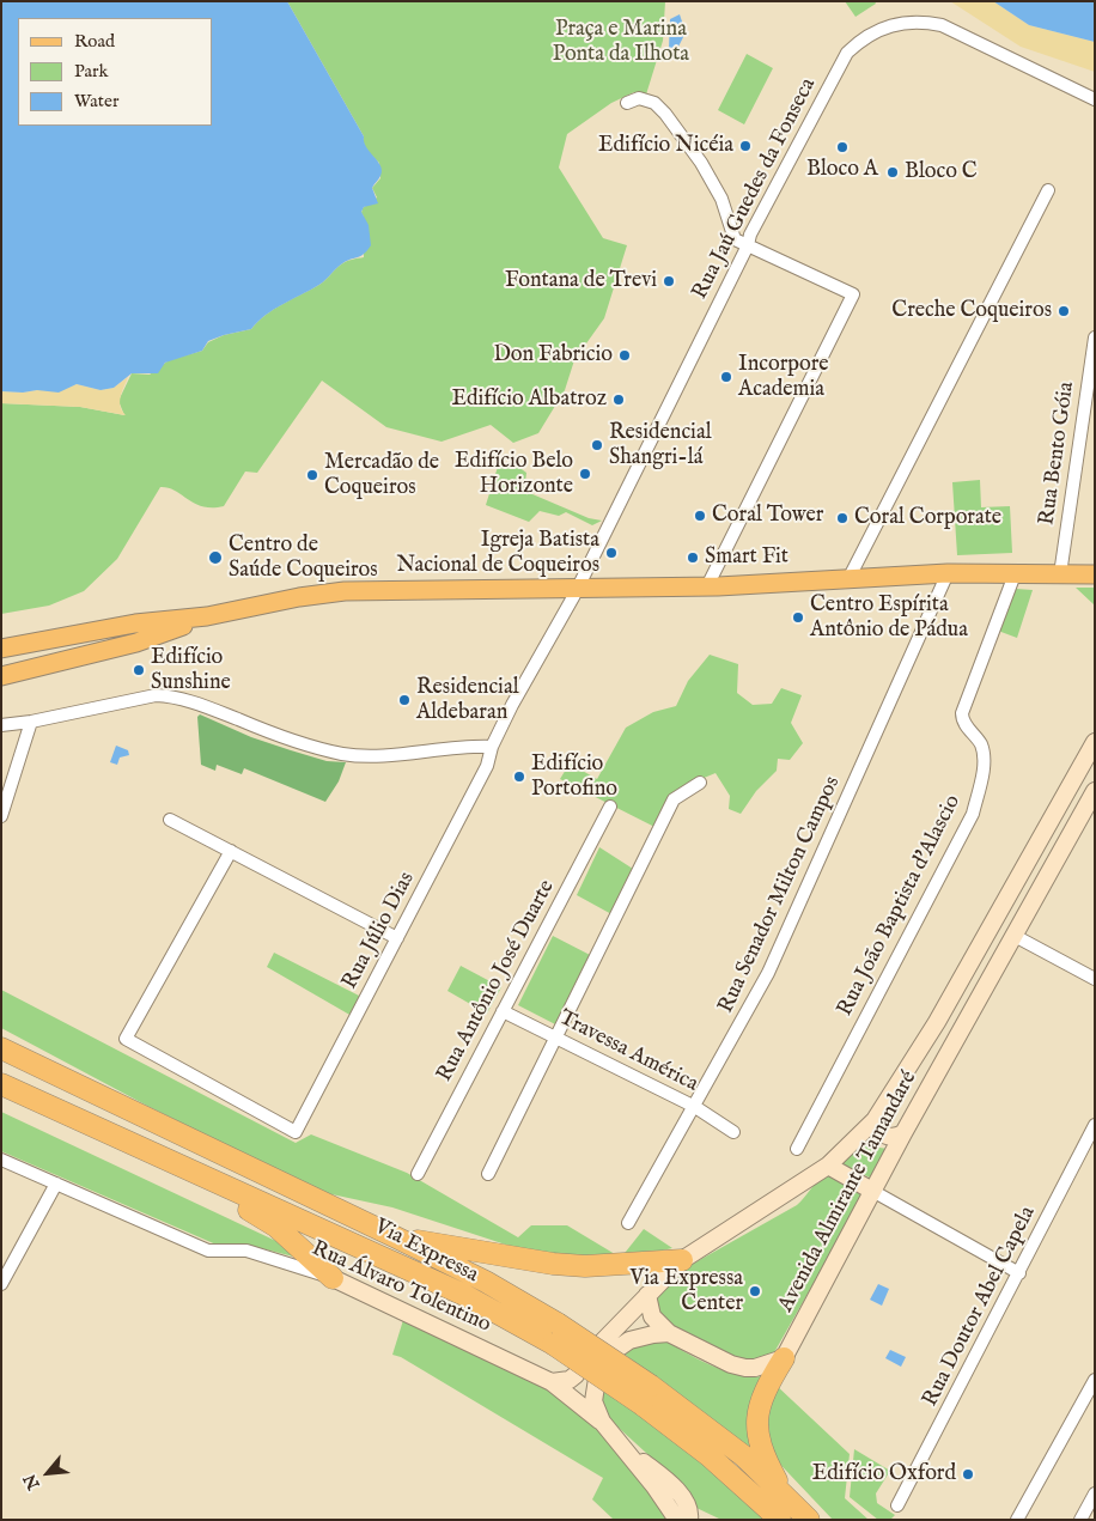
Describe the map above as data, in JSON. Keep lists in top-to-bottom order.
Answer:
{
  "streets": {
    "highway": ["Via Expressa"],
    "main road": ["Avenida Almirante Tamandaré", "Rua Álvaro Tolentino"],
    "street": [
      "Rua Jaú Guedes da Fonseca",
      "Rua Bento Góia",
      "Rua Senador Milton Campos",
      "Rua João Baptista d'Alascio",
      "Rua Júlio Dias",
      "Rua Antônio José Duarte",
      "Travessa América",
      "Rua Doutor Abel Capela"
    ]
  },
  "crossings": [
    ["Rua Jaú Guedes da Fonseca", "Rua Júlio Dias"],
    ["Rua Senador Milton Campos", "Travessa América"],
    ["Rua Antônio José Duarte", "Travessa América"],
    ["Avenida Almirante Tamandaré", "Rua Álvaro Tolentino"]
  ],
  "parks": ["Praça e Marina Ponta da Ilhota"],
  "places": [
    "Edifício Nicéia",
    "Bloco A",
    "Bloco C",
    "Fontana de Trevi",
    "Creche Coqueiros",
    "Don Fabricio",
    "Incorpore Academia",
    "Edifício Albatroz",
    "Residencial Shangri-lá",
    "Edifício Belo Horizonte",
    "Mercadão de Coqueiros",
    "Coral Tower",
    "Coral Corporate",
    "Igreja Batista Nacional de Coqueiros",
    "Centro de Saúde Coqueiros",
    "Smart Fit",
    "Centro Espírita Antônio de Pádua",
    "Edifício Sunshine",
    "Residencial Aldebaran",
    "Edifício Portofino",
    "Via Expressa Center",
    "Edifício Oxford"
  ],
  "legend": ["Road", "Park", "Water"],
  "north": "bottom left"
}
